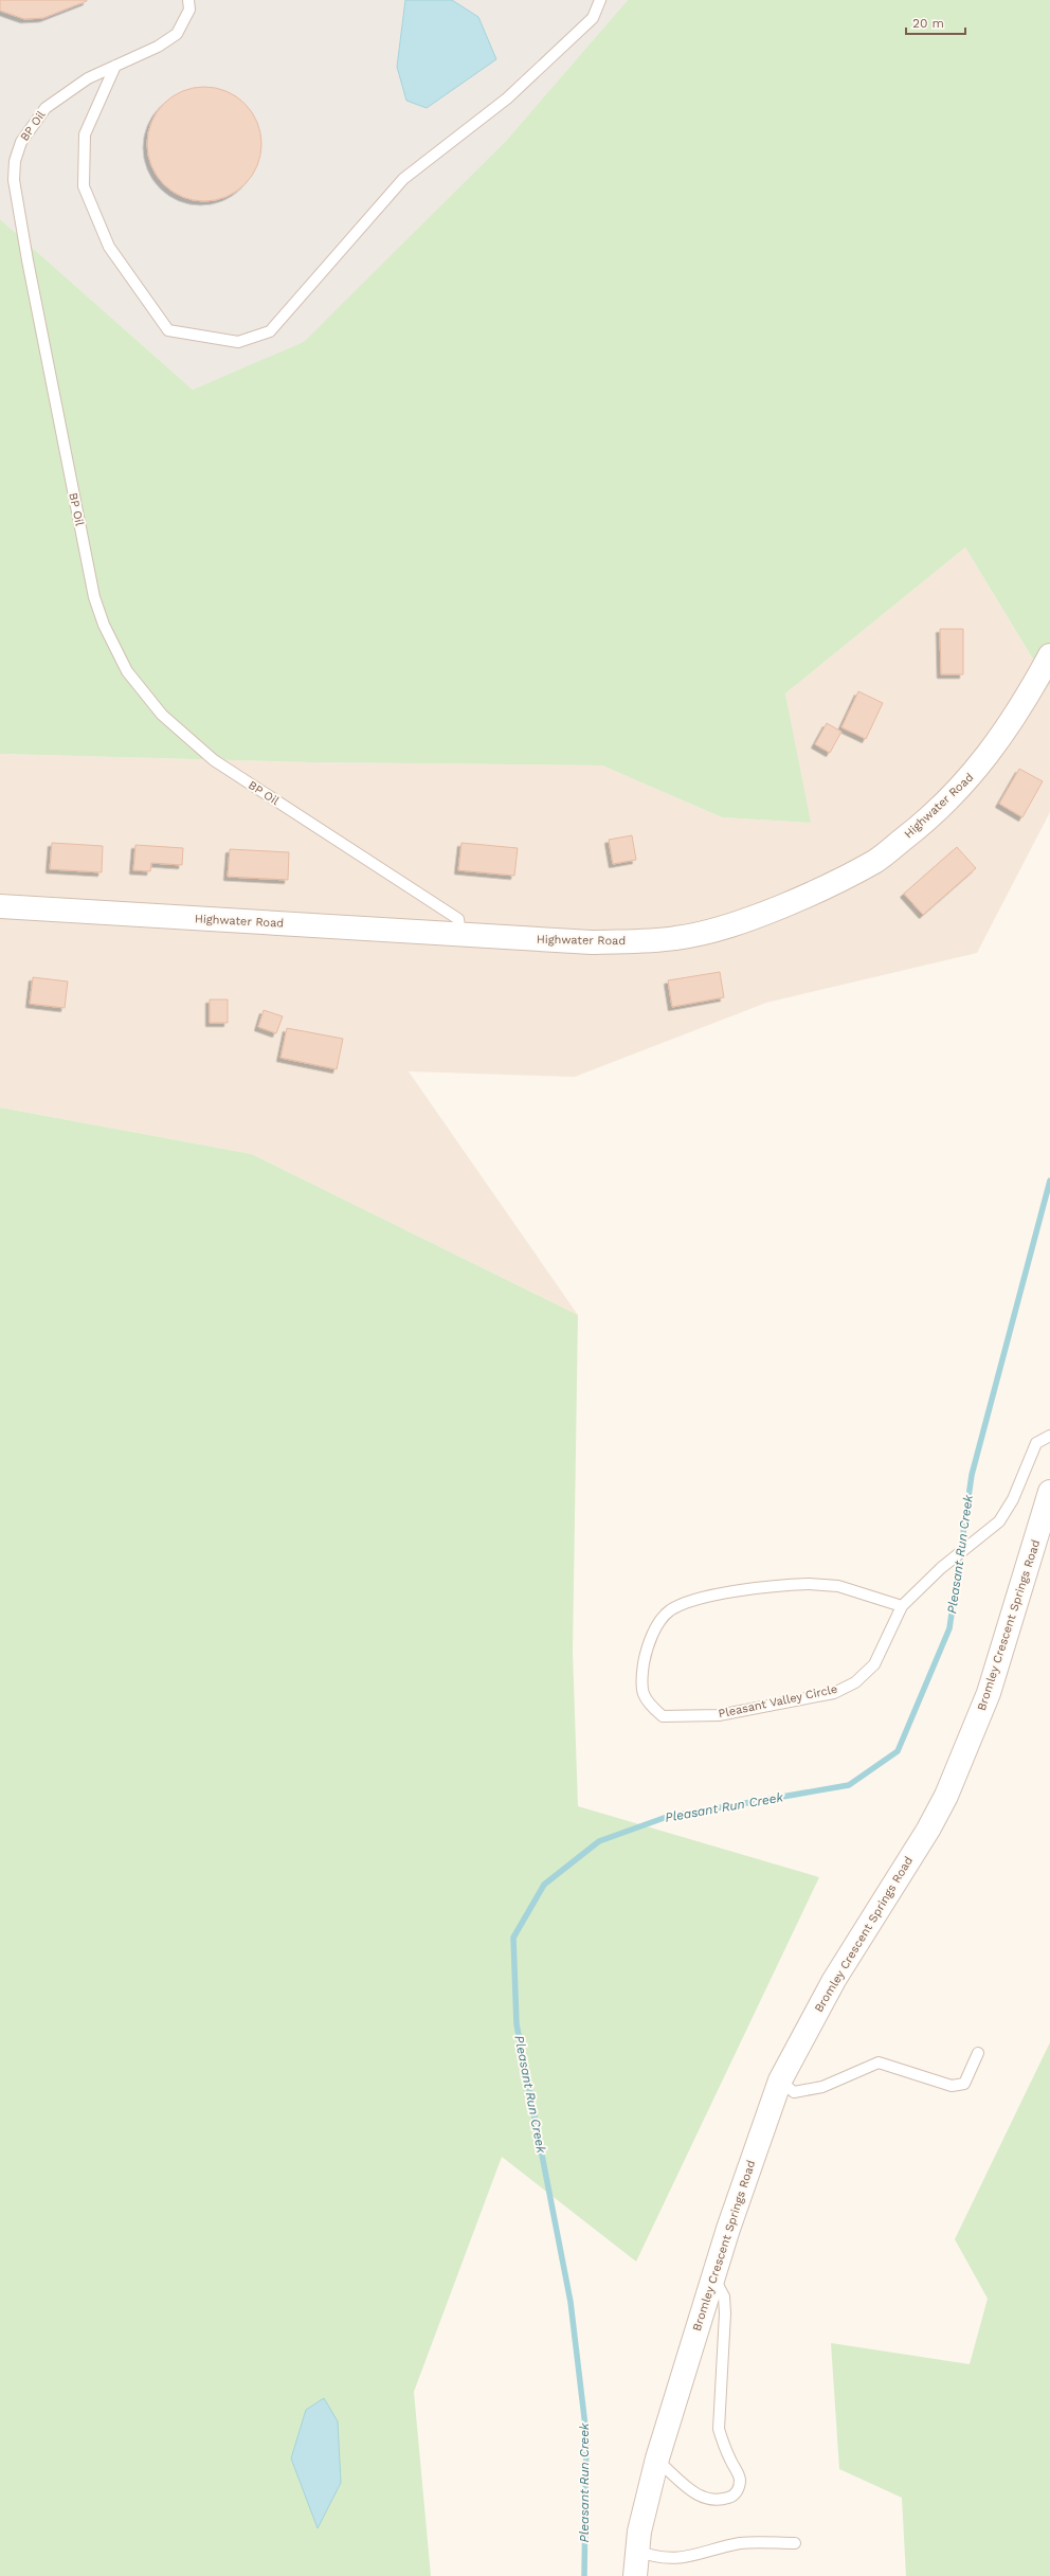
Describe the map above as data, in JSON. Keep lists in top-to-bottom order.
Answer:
{
  "streets": {
    "street": ["Highwater Road", "Bromley Crescent Springs Road"],
    "lane": ["BP Oil", "Pleasant Valley Circle"]
  },
  "crossings": [
    ["BP Oil", "Highwater Road"]
  ],
  "water": ["Pleasant Run Creek"],
  "scale_bar": "20 m"
}
